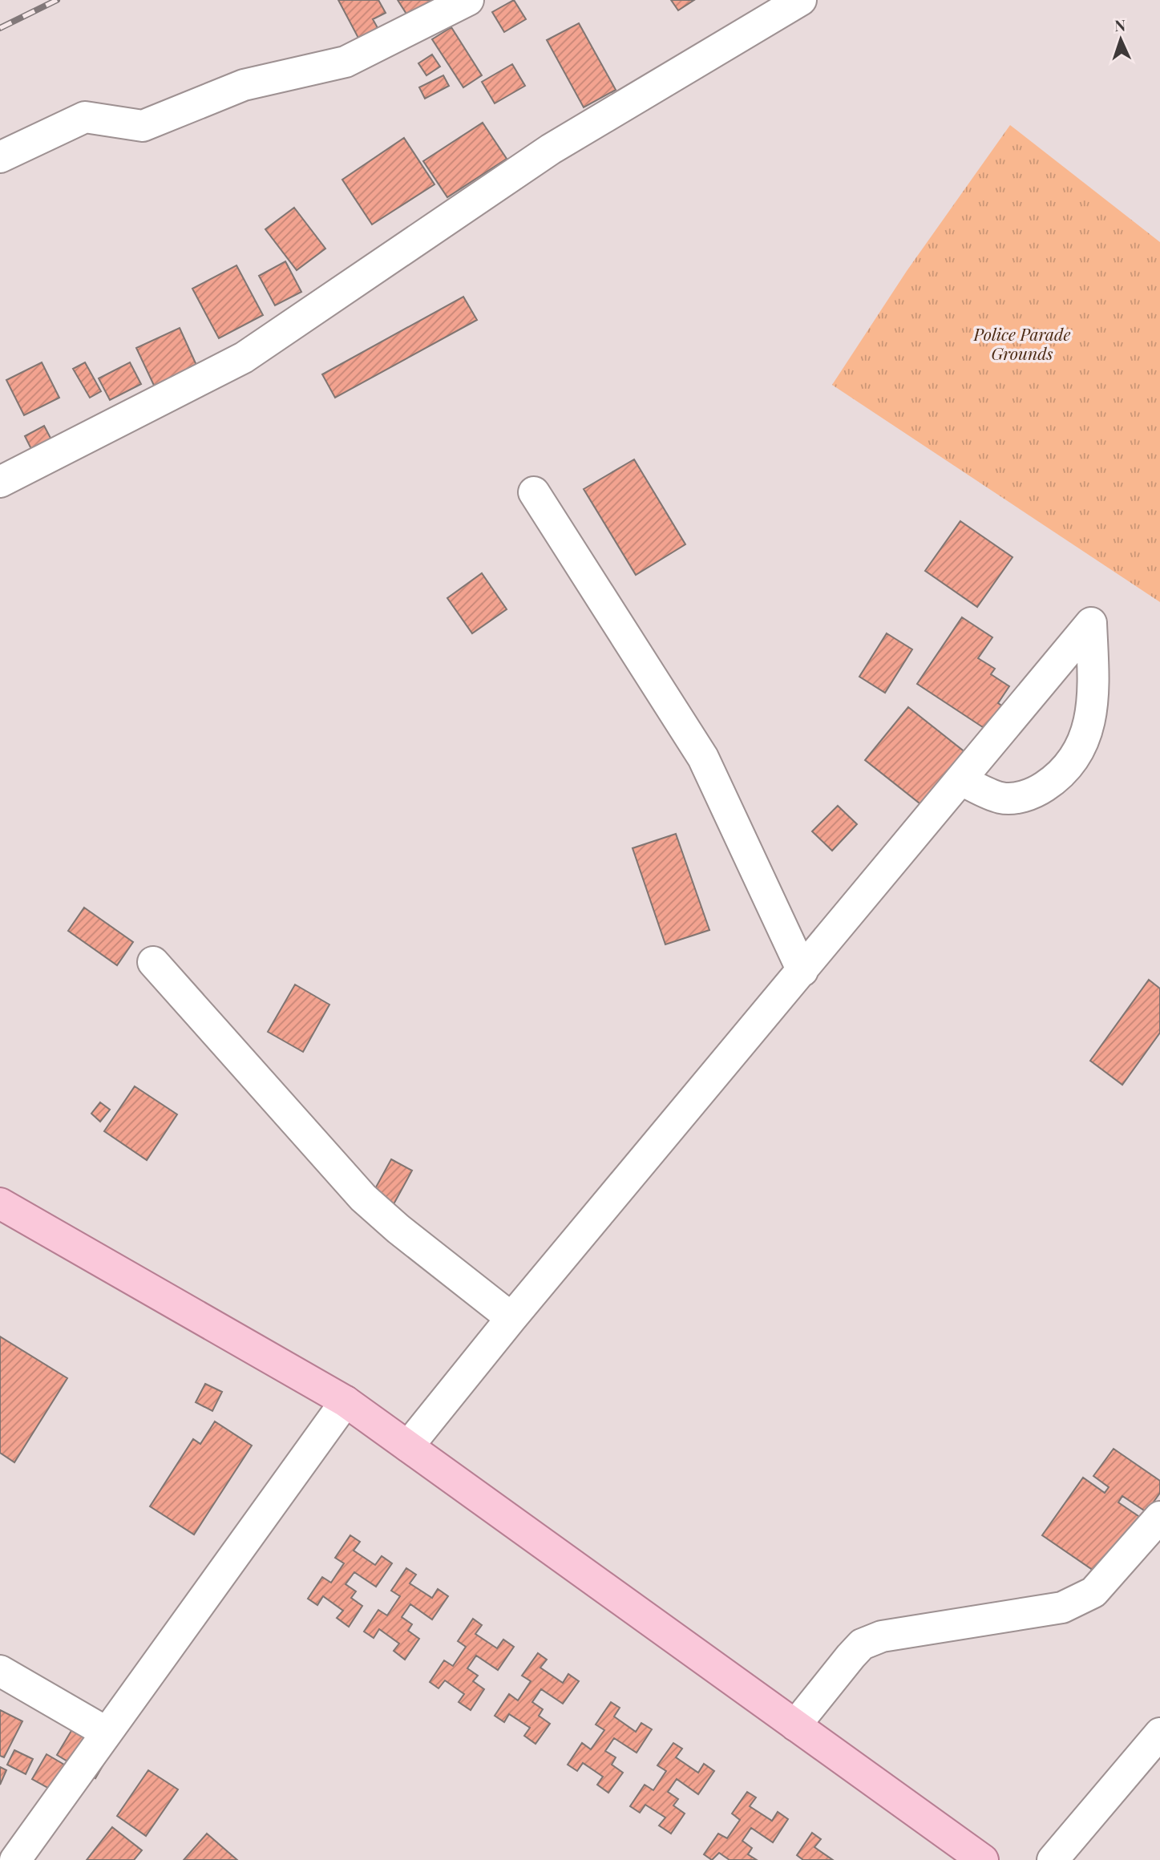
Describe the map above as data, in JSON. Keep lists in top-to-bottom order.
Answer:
{
  "parks": ["Police Parade Grounds"],
  "north": "top"
}
